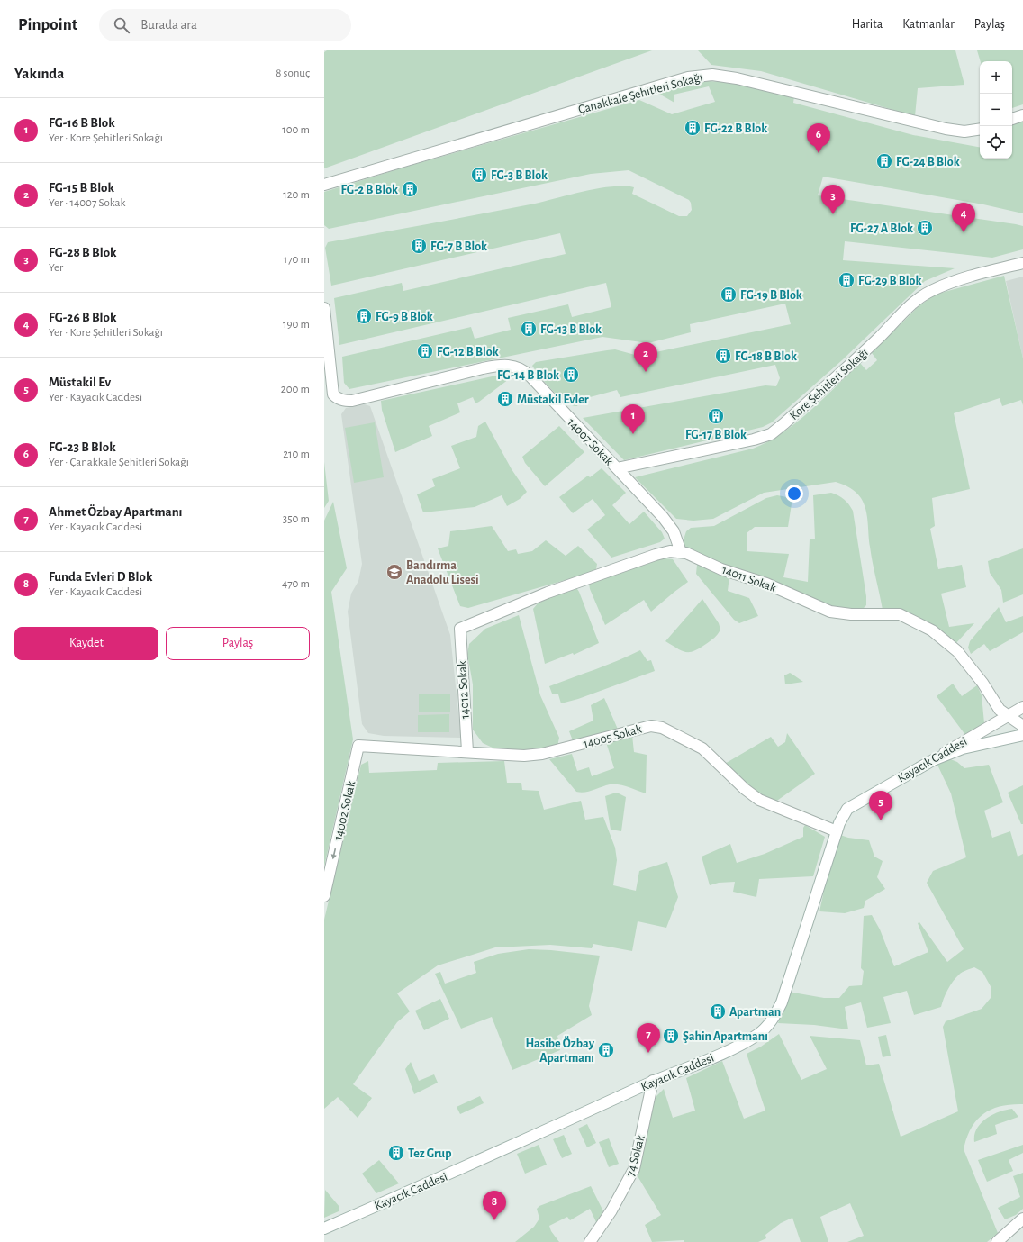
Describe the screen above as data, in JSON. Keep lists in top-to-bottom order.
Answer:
{
  "streets": {
    "street": [
      "Çanakkale Şehitleri Sokağı",
      "Kore Şehitleri Sokağı",
      "14007 Sokak",
      "14011 Sokak",
      "14012 Sokak",
      "14005 Sokak",
      "Kayacık Caddesi",
      "14002 Sokak",
      "74 Sokak"
    ]
  },
  "crossings": [
    ["Kore Şehitleri Sokağı", "14007 Sokak"],
    ["14007 Sokak", "14011 Sokak"],
    ["14011 Sokak", "14012 Sokak"],
    ["14011 Sokak", "Kayacık Caddesi"],
    ["14012 Sokak", "14005 Sokak"],
    ["14005 Sokak", "Kayacık Caddesi"],
    ["14005 Sokak", "14002 Sokak"],
    ["Kayacık Caddesi", "74 Sokak"]
  ],
  "one_way": ["14002 Sokak"],
  "places": {
    "building": [
      "FG-22 B Blok",
      "FG-24 B Blok",
      "FG-3 B Blok",
      "FG-2 B Blok",
      "FG-27 A Blok",
      "FG-7 B Blok",
      "FG-29 B Blok",
      "FG-19 B Blok",
      "FG-9 B Blok",
      "FG-13 B Blok",
      "FG-12 B Blok",
      "FG-18 B Blok",
      "FG-14 B Blok",
      "Müstakil Evler",
      "FG-17 B Blok",
      "Apartman",
      "Şahin Apartmanı",
      "Hasibe Özbay Apartmanı",
      "Tez Grup"
    ],
    "school or university": ["Bandırma Anadolu Lisesi"]
  },
  "page": {
    "header": "Pinpoint",
    "search": "Burada ara",
    "nav": ["Harita", "Katmanlar", "Paylaş"],
    "heading": ["Yakında", "8 sonuç"],
    "map_buttons": ["+", "−"],
    "list": [
      {
        "mark": "1",
        "name": "FG-16 B Blok",
        "note": "Yer · Kore Şehitleri Sokağı",
        "value": "100 m"
      },
      {
        "mark": "2",
        "name": "FG-15 B Blok",
        "note": "Yer · 14007 Sokak",
        "value": "120 m"
      },
      {
        "mark": "3",
        "name": "FG-28 B Blok",
        "note": "Yer",
        "value": "170 m"
      },
      {
        "mark": "4",
        "name": "FG-26 B Blok",
        "note": "Yer · Kore Şehitleri Sokağı",
        "value": "190 m"
      },
      {
        "mark": "5",
        "name": "Müstakil Ev",
        "note": "Yer · Kayacık Caddesi",
        "value": "200 m"
      },
      {
        "mark": "6",
        "name": "FG-23 B Blok",
        "note": "Yer · Çanakkale Şehitleri Sokağı",
        "value": "210 m"
      },
      {
        "mark": "7",
        "name": "Ahmet Özbay Apartmanı",
        "note": "Yer · Kayacık Caddesi",
        "value": "350 m"
      },
      {
        "mark": "8",
        "name": "Funda Evleri D Blok",
        "note": "Yer · Kayacık Caddesi",
        "value": "470 m"
      }
    ],
    "pins": [
      "6",
      "3",
      "4",
      "2",
      "1",
      "5",
      "7",
      "8"
    ],
    "buttons": ["Kaydet", "Paylaş"]
  }
}
